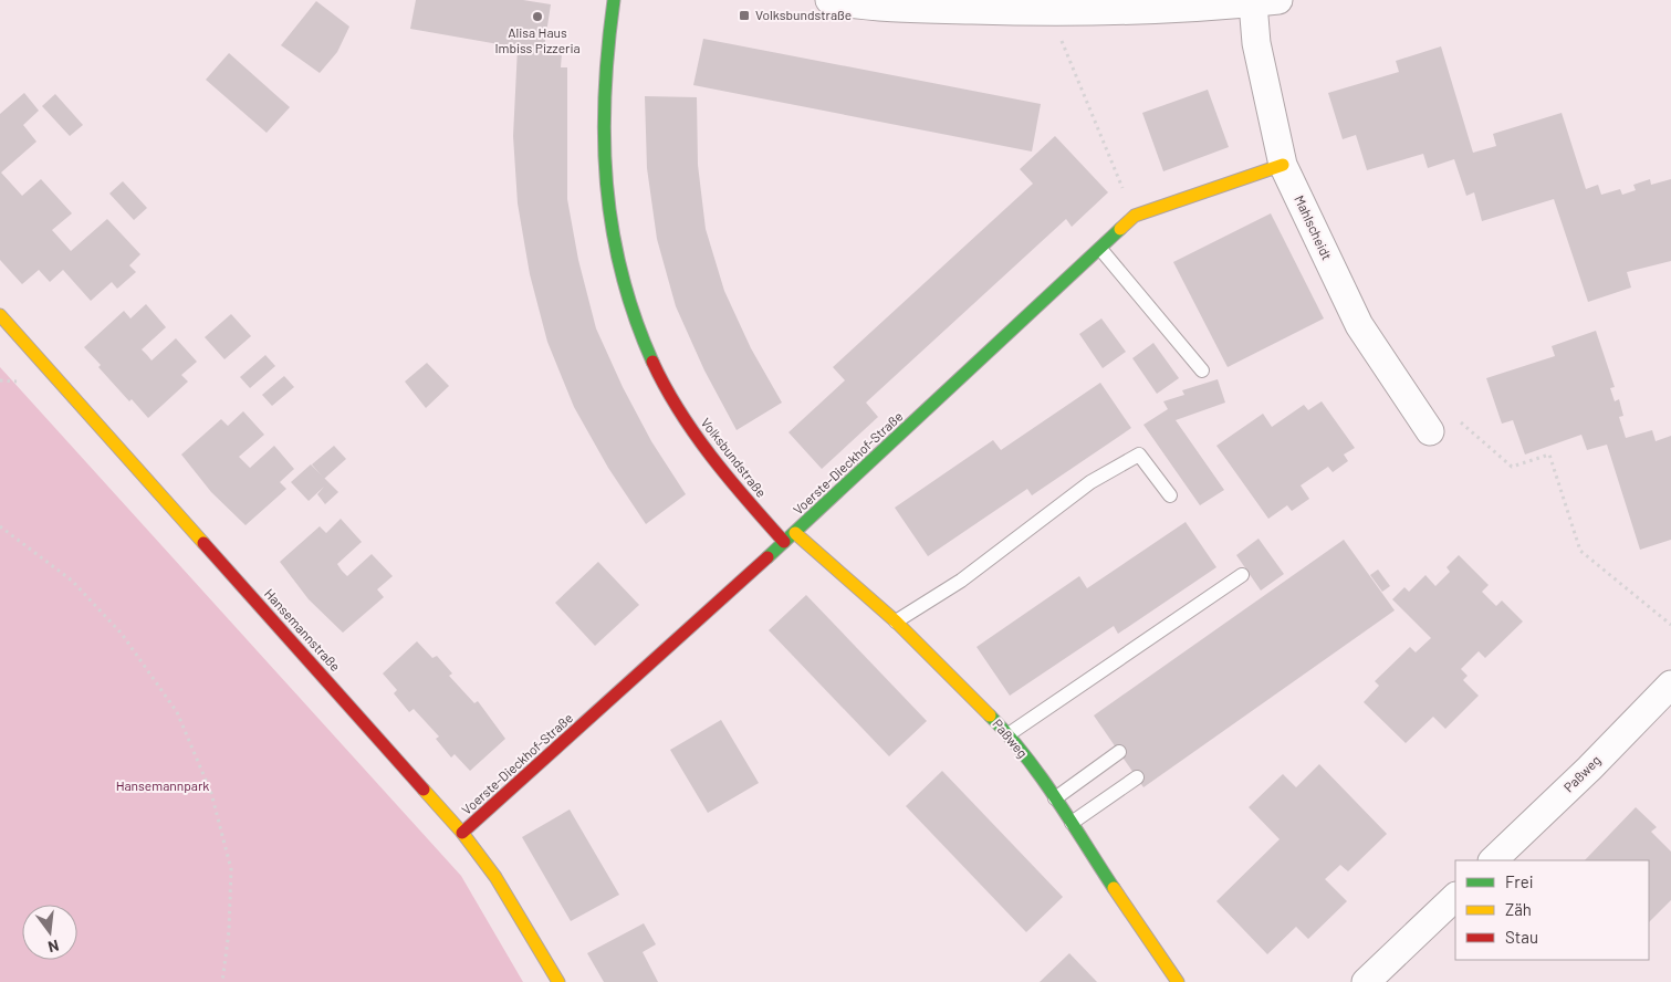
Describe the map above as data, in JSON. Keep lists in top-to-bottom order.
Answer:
{
  "streets": {
    "street": [
      "Mahlscheidt",
      "Volksbundstraße",
      "Voerste-Dieckhof-Straße",
      "Hansemannstraße",
      "Paßweg"
    ]
  },
  "crossings": [
    ["Mahlscheidt", "Voerste-Dieckhof-Straße"],
    ["Volksbundstraße", "Voerste-Dieckhof-Straße"],
    ["Voerste-Dieckhof-Straße", "Hansemannstraße"],
    ["Voerste-Dieckhof-Straße", "Paßweg"]
  ],
  "parks": ["Hansemannpark"],
  "places": {
    "transit": ["Volksbundstraße"],
    "other": ["Alisa Haus Imbiss Pizzeria"]
  },
  "legend": ["Frei", "Zäh", "Stau"],
  "north": "bottom"
}
